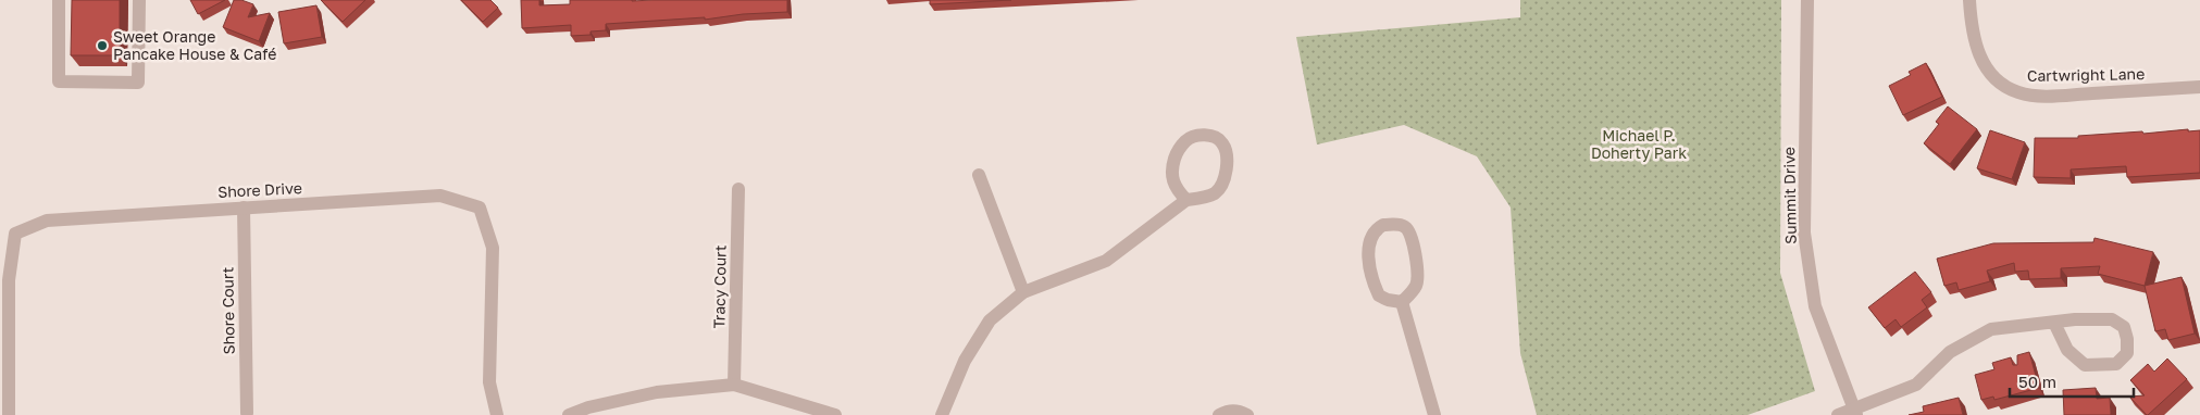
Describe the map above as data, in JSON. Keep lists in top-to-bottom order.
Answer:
{
  "streets": {
    "street": [
      "Cartwright Lane",
      "Shore Drive",
      "Summit Drive",
      "Tracy Court",
      "Shore Court"
    ]
  },
  "crossings": [
    ["Shore Drive", "Shore Court"]
  ],
  "parks": ["Michael P. Doherty Park"],
  "places": ["Sweet Orange Pancake House & Café"],
  "scale_bar": "50 m"
}
